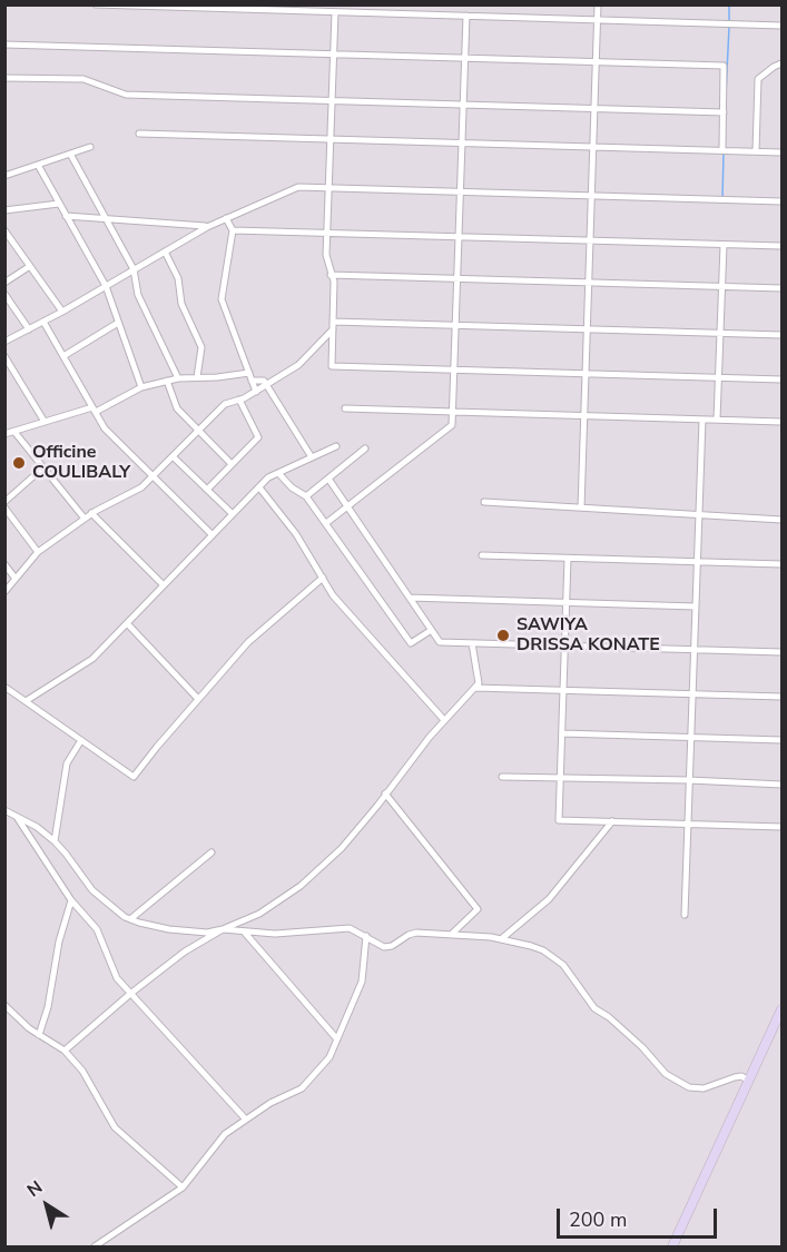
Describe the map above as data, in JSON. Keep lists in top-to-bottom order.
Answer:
{
  "places": ["Officine COULIBALY", "SAWIYA DRISSA KONATE"],
  "scale_bar": "200 m",
  "north": "top left"
}
